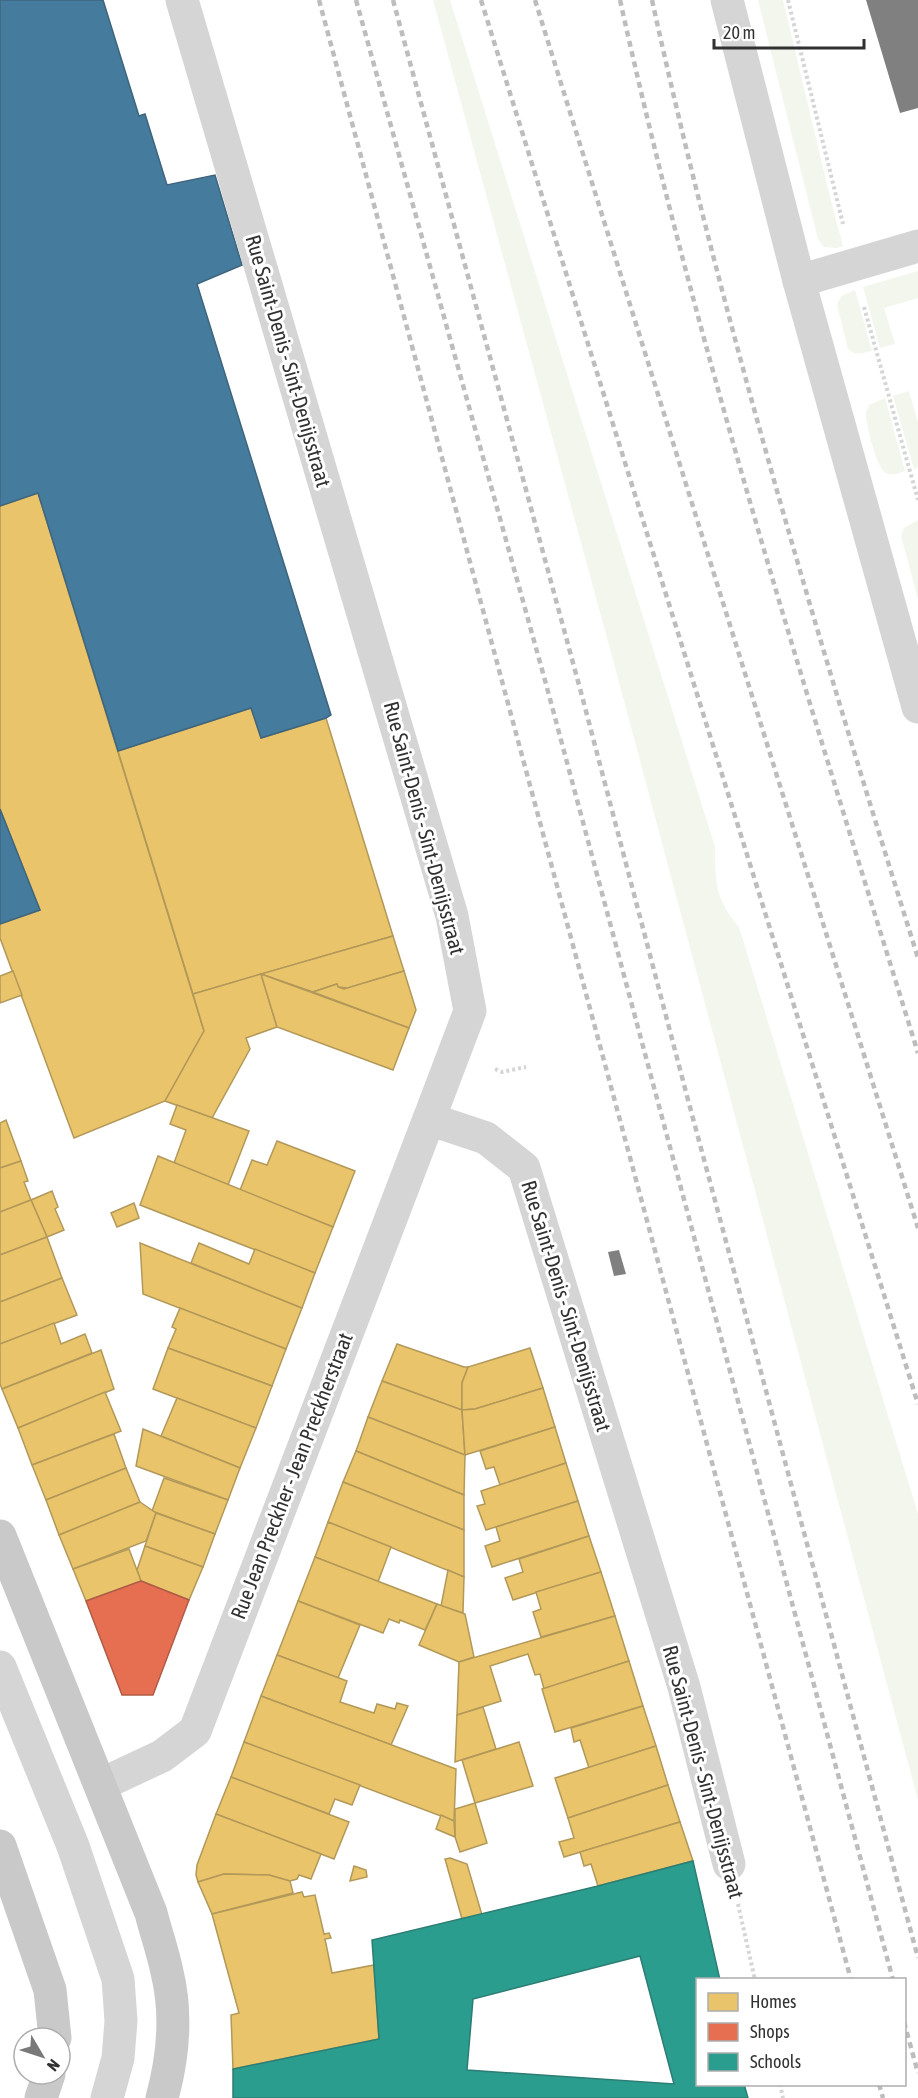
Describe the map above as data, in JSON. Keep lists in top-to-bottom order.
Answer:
{
  "streets": {
    "street": ["Rue Saint-Denis - Sint-Denijsstraat", "Rue Jean Preckher - Jean Preckherstraat"]
  },
  "crossings": [
    ["Rue Saint-Denis - Sint-Denijsstraat", "Rue Jean Preckher - Jean Preckherstraat"]
  ],
  "legend": ["Homes", "Shops", "Schools"],
  "scale_bar": "20 m",
  "north": "bottom right"
}
